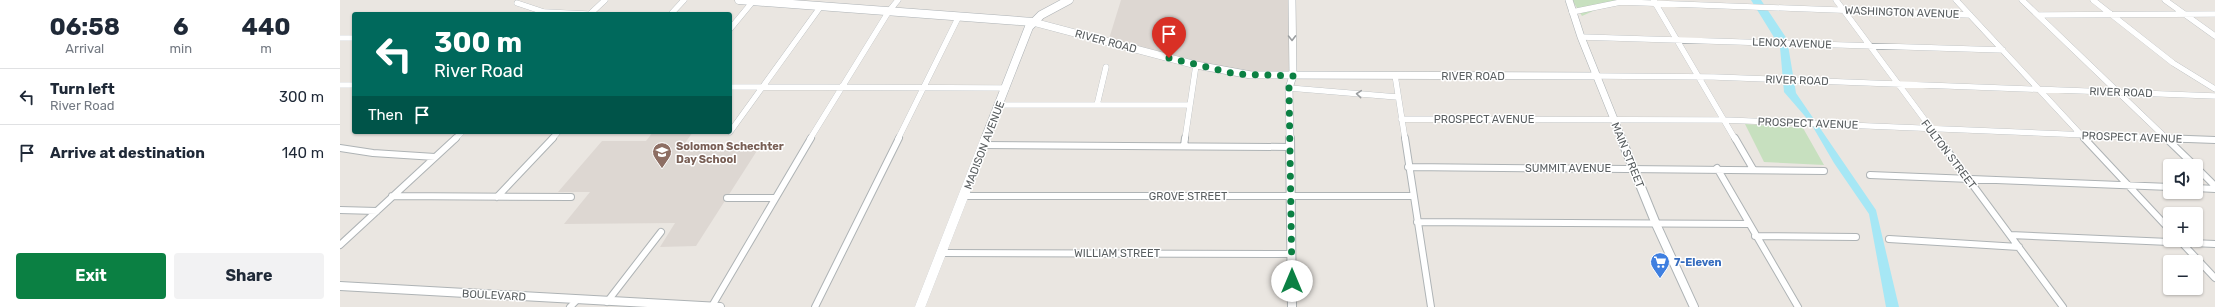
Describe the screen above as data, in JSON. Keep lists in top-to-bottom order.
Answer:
{
  "streets": {
    "main road": ["RIVER ROAD", "MADISON AVENUE"],
    "street": [
      "WASHINGTON AVENUE",
      "LENOX AVENUE",
      "PROSPECT AVENUE",
      "FULTON STREET",
      "MAIN STREET",
      "SUMMIT AVENUE",
      "GROVE STREET",
      "WILLIAM STREET",
      "BOULEVARD"
    ]
  },
  "crossings": [
    ["WASHINGTON AVENUE", "FULTON STREET"],
    ["WASHINGTON AVENUE", "MAIN STREET"],
    ["RIVER ROAD", "MADISON AVENUE"],
    ["RIVER ROAD", "FULTON STREET"],
    ["RIVER ROAD", "MAIN STREET"],
    ["LENOX AVENUE", "FULTON STREET"],
    ["LENOX AVENUE", "MAIN STREET"],
    ["PROSPECT AVENUE", "FULTON STREET"],
    ["PROSPECT AVENUE", "MAIN STREET"],
    ["MADISON AVENUE", "GROVE STREET"],
    ["MADISON AVENUE", "WILLIAM STREET"],
    ["MAIN STREET", "SUMMIT AVENUE"]
  ],
  "places": {
    "school or university": ["Solomon Schechter Day School"],
    "supermarket": ["7-Eleven"]
  },
  "page": {
    "eta": [
      "06:58",
      "Arrival",
      "6",
      "min",
      "440",
      "m"
    ],
    "turn": ["300 m", "River Road"],
    "list": [
      {
        "name": "Turn left",
        "note": "River Road",
        "value": "300 m"
      },
      {
        "name": "Arrive at destination",
        "value": "140 m"
      }
    ],
    "then": "Then",
    "map_buttons": ["+", "−"],
    "buttons": ["Exit", "Share"]
  }
}
